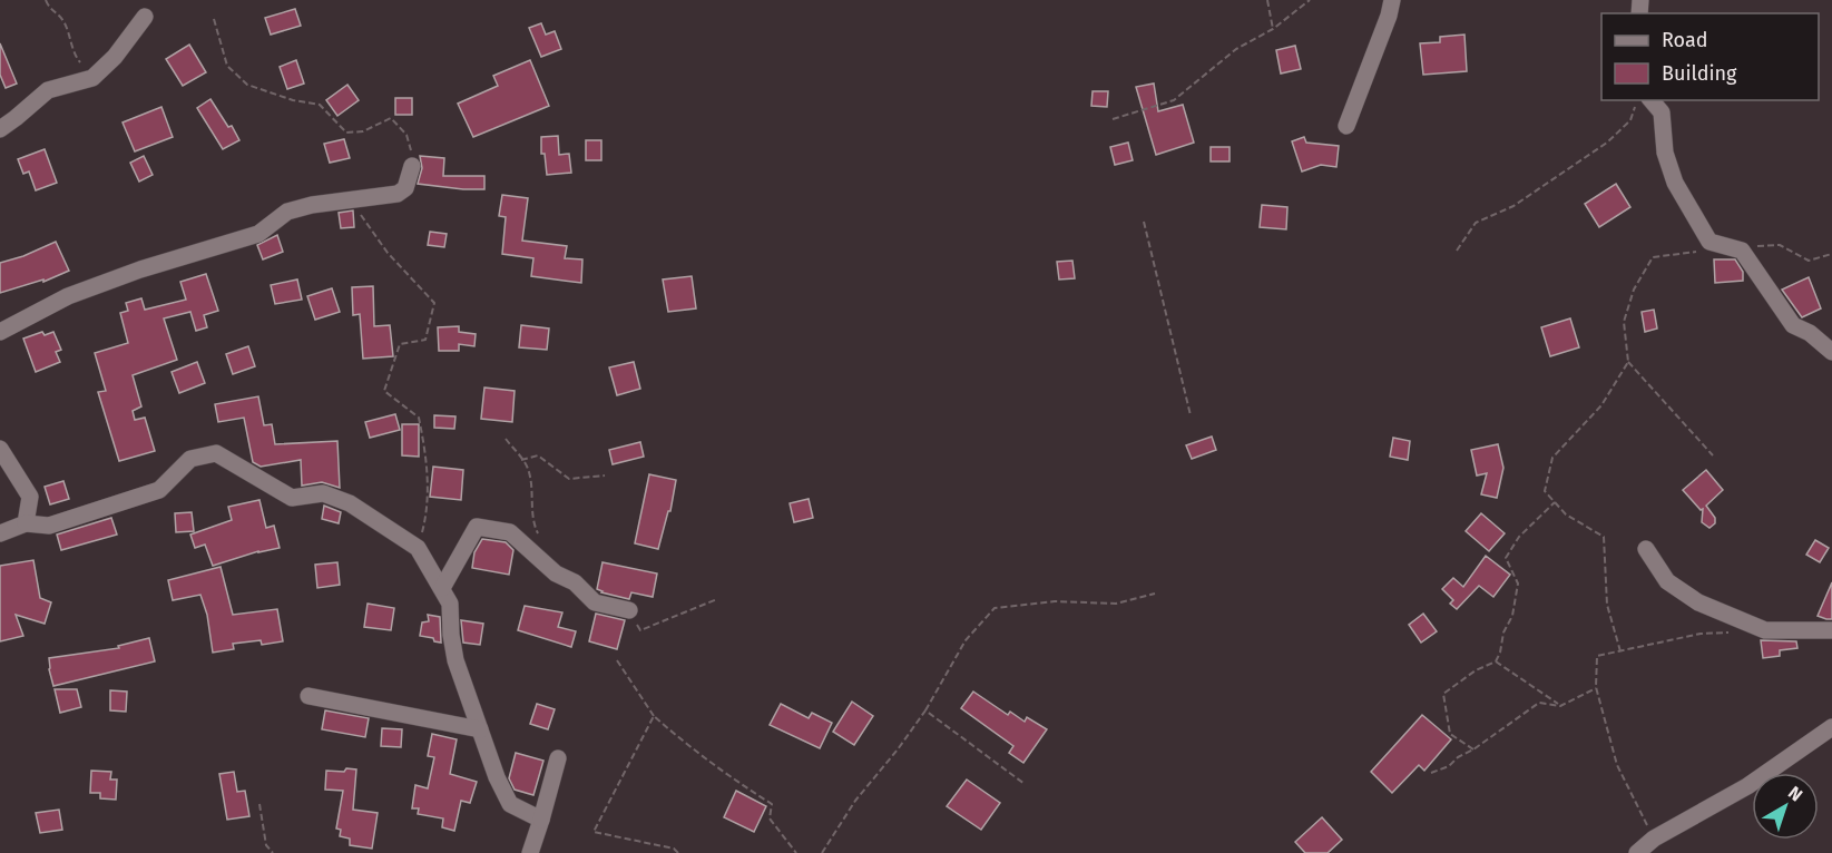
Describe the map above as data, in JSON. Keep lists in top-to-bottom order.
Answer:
{
  "legend": ["Road", "Building"],
  "north": "top right"
}
